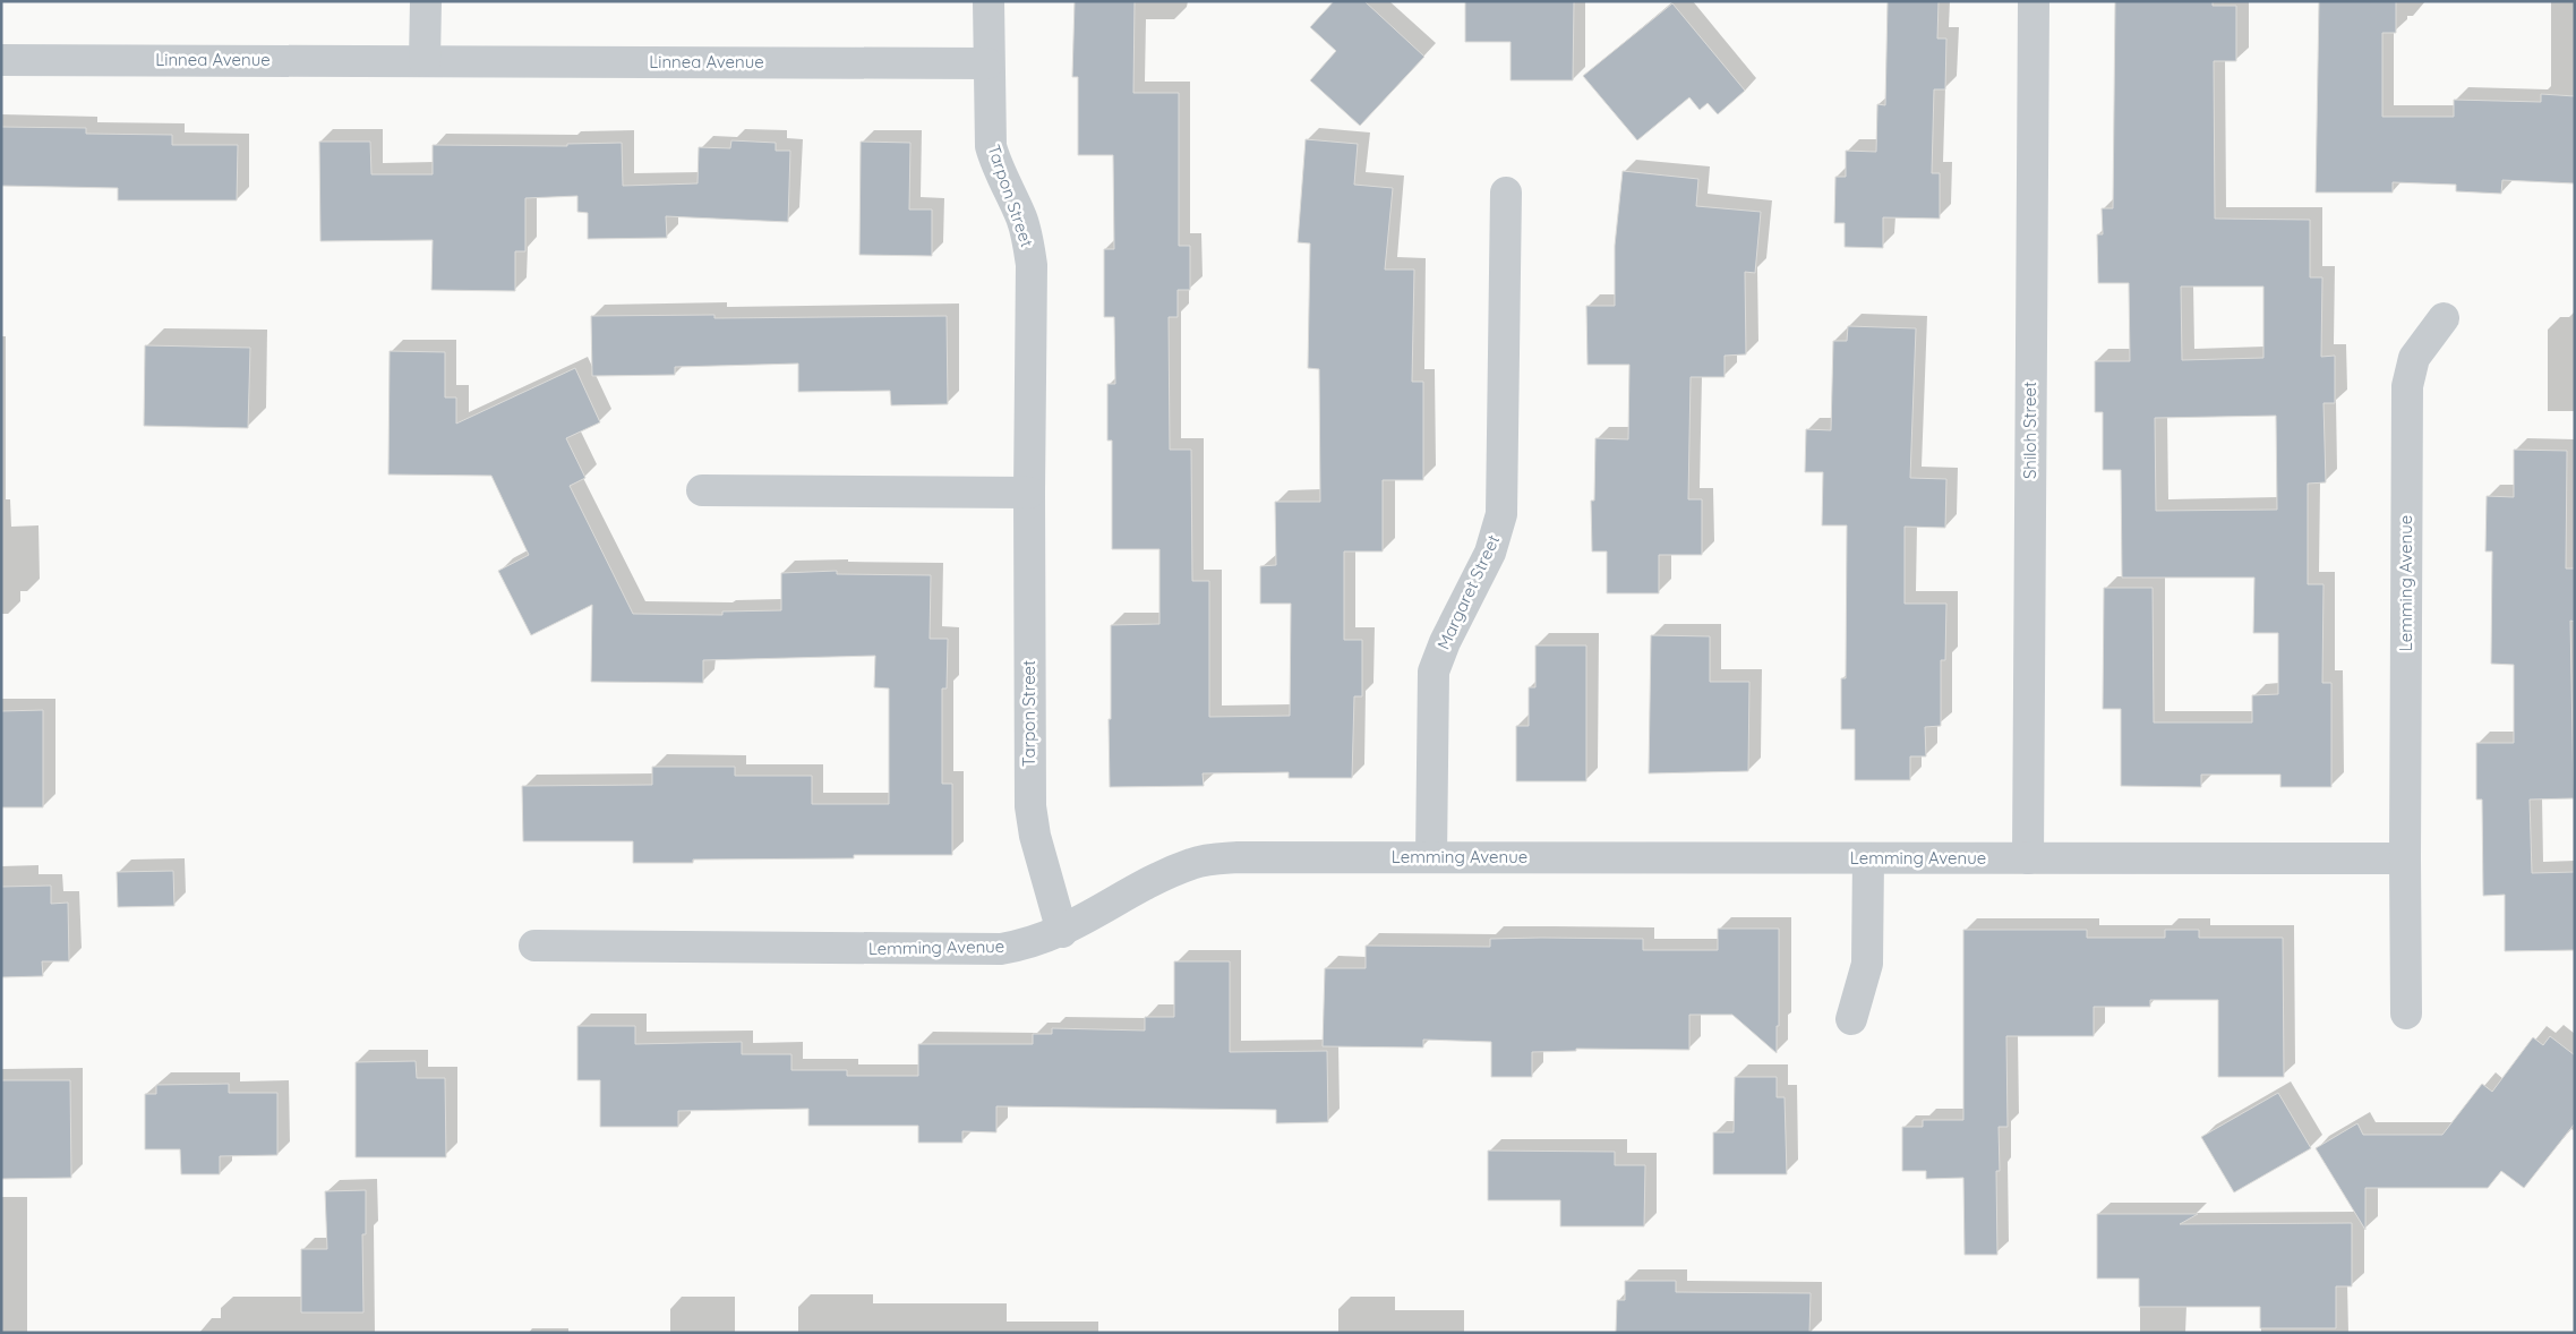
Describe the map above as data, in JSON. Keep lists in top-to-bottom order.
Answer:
{
  "streets": {
    "street": [
      "Linnea Avenue",
      "Tarpon Street",
      "Shiloh Street",
      "Lemming Avenue",
      "Margaret Street"
    ]
  },
  "crossings": [
    ["Linnea Avenue", "Tarpon Street"],
    ["Tarpon Street", "Lemming Avenue"],
    ["Shiloh Street", "Lemming Avenue"],
    ["Lemming Avenue", "Margaret Street"]
  ]
}
